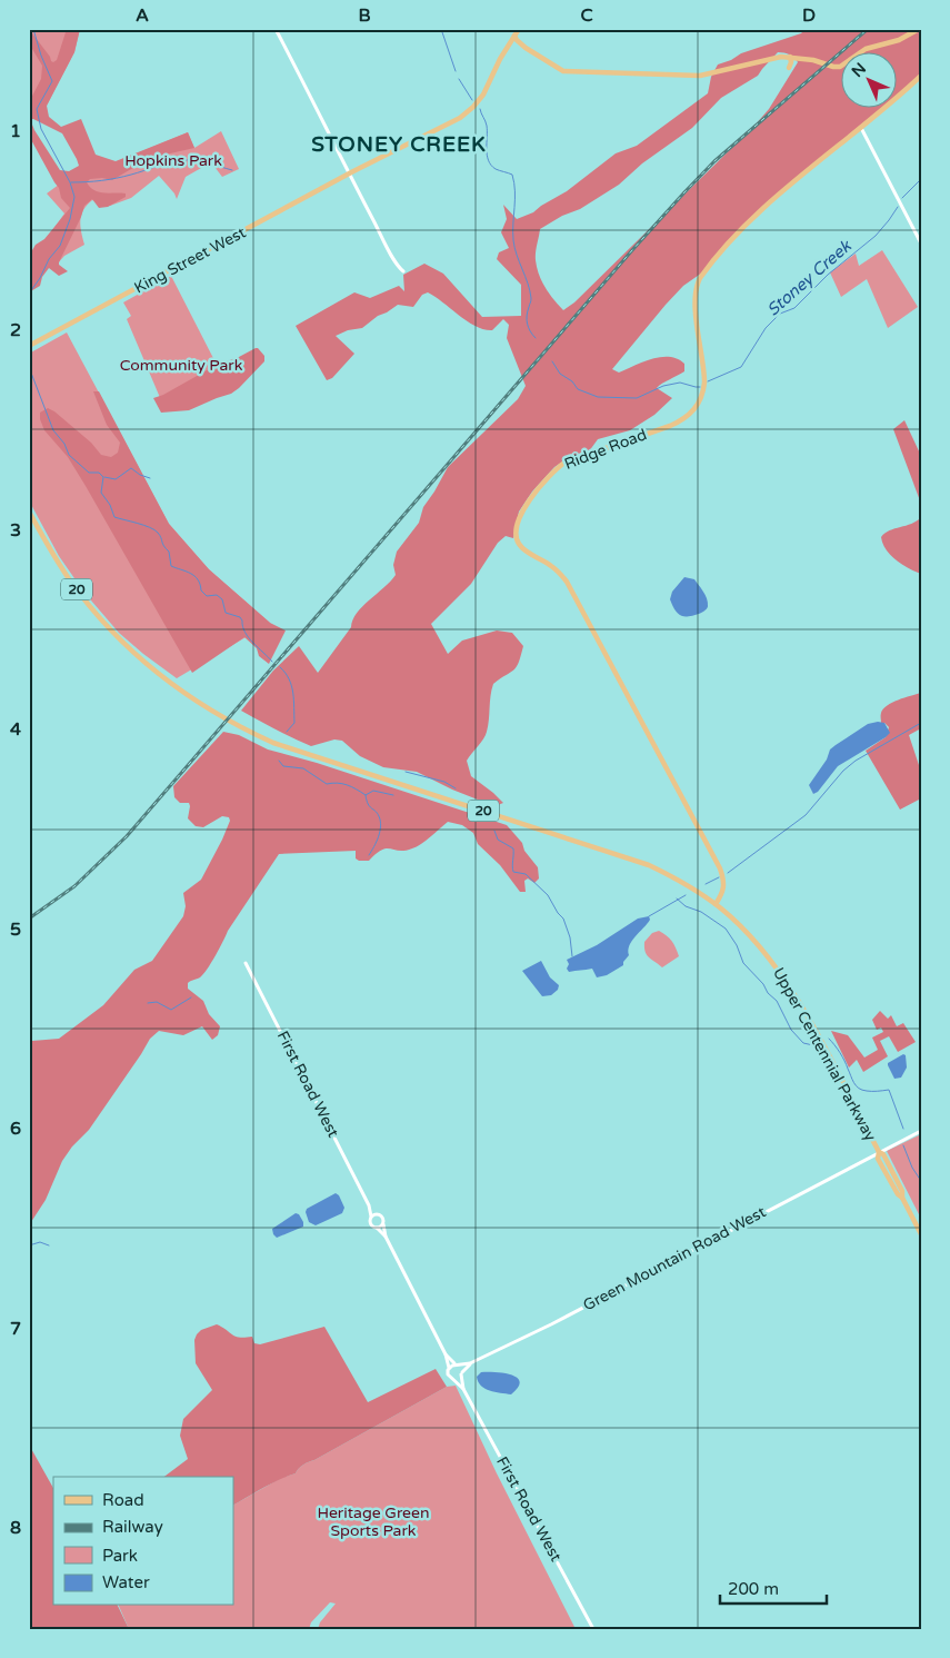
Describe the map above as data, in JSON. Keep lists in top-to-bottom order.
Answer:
{
  "streets": {
    "main road": [
      "King Street West",
      "Ridge Road",
      "20",
      "Upper Centennial Parkway"
    ],
    "street": ["First Road West", "Green Mountain Road West"]
  },
  "crossings": [
    ["Ridge Road", "Upper Centennial Parkway"],
    ["Upper Centennial Parkway", "Green Mountain Road West"],
    ["First Road West", "Green Mountain Road West"]
  ],
  "districts": ["STONEY CREEK"],
  "water": ["Stoney Creek"],
  "parks": ["Hopkins Park", "Community Park", "Heritage Green Sports Park"],
  "legend": [
    "Road",
    "Railway",
    "Park",
    "Water"
  ],
  "scale_bar": "200 m",
  "north": "top left",
  "grid": {
    "columns": [
      "A",
      "B",
      "C",
      "D"
    ],
    "rows": [
      "1",
      "2",
      "3",
      "4",
      "5",
      "6",
      "7",
      "8"
    ]
  }
}
